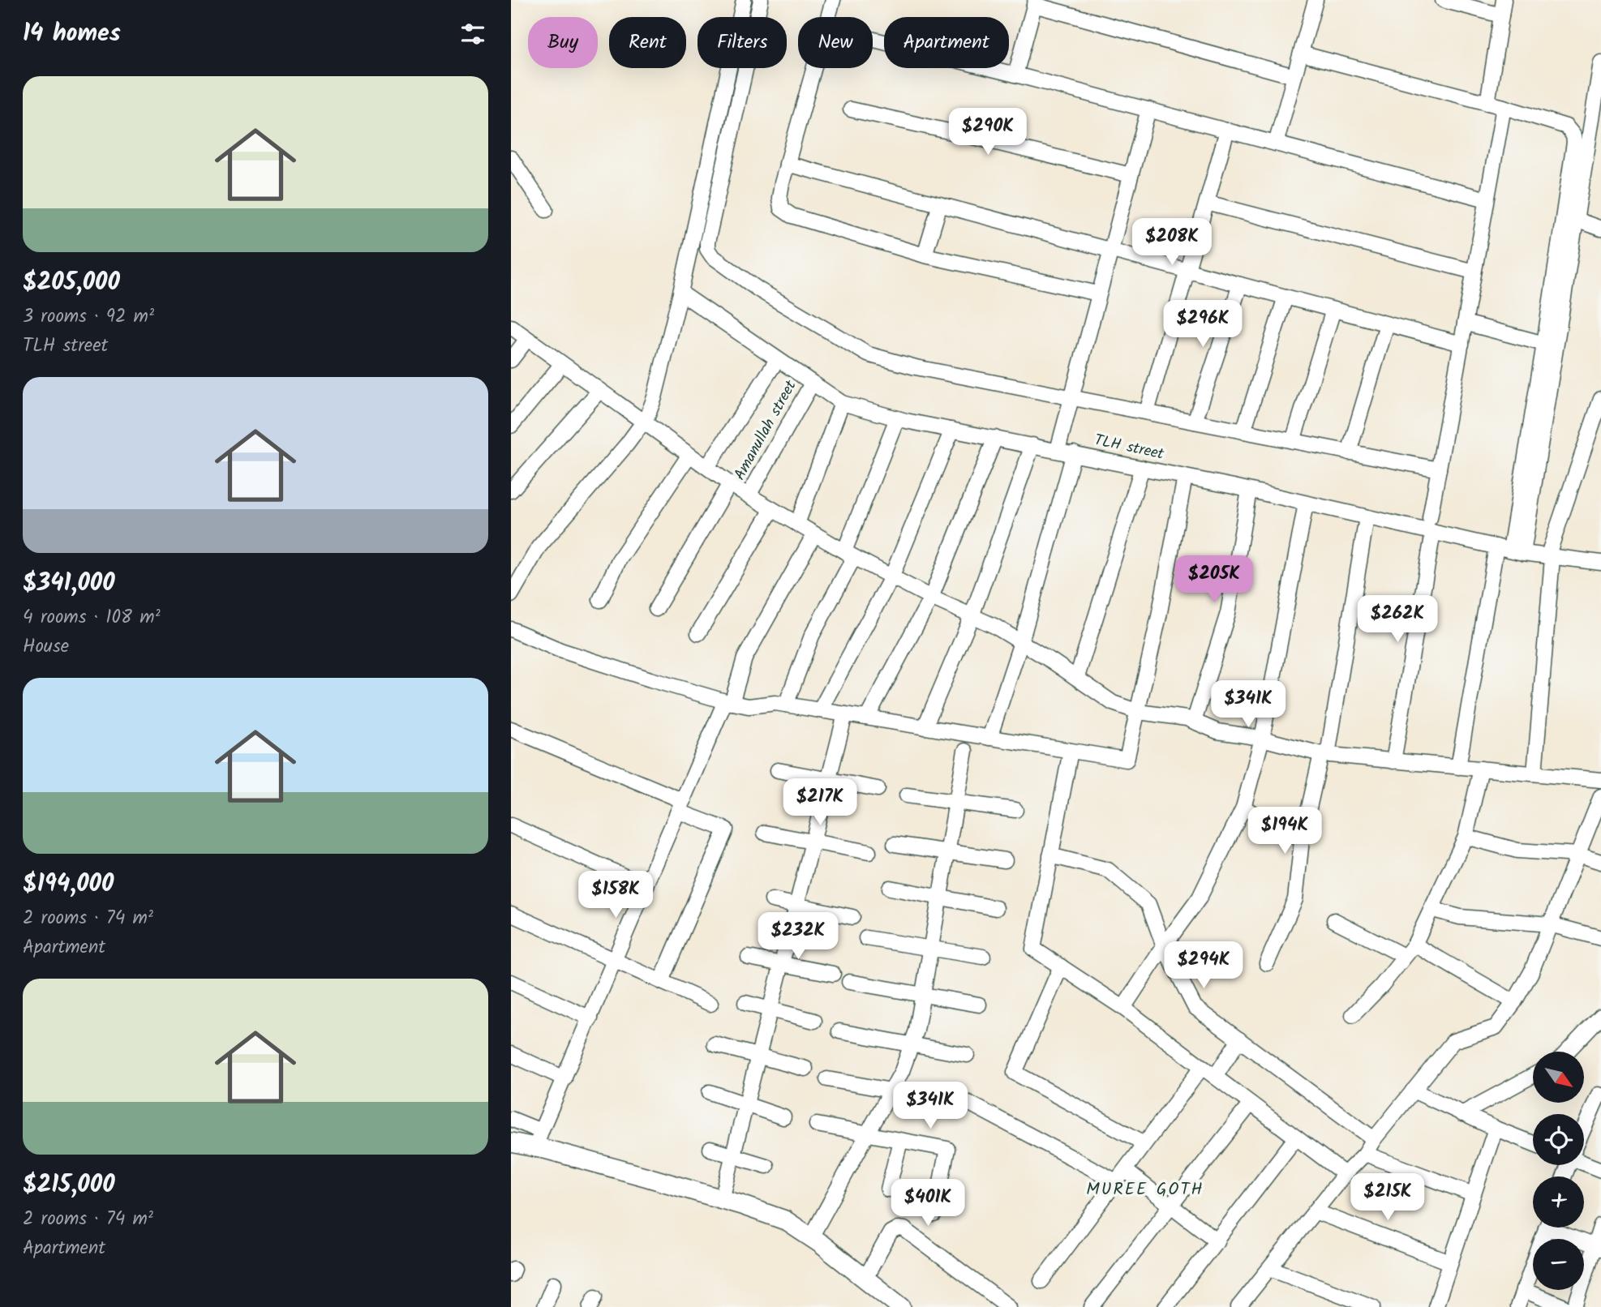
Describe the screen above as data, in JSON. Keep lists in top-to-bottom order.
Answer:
{
  "streets": {
    "street": ["Amanullah street", "TLH street"]
  },
  "crossings": [
    ["Amanullah street", "TLH street"]
  ],
  "districts": ["MUREE GOTH"],
  "north": "bottom right",
  "page": {
    "heading": "14 homes",
    "chip": [
      "Buy",
      "Rent",
      "Filters",
      "New",
      "Apartment"
    ],
    "list": [
      {
        "name": "$205,000",
        "note": "3 rooms · 92 m² · TLH street"
      },
      {
        "name": "$341,000",
        "note": "4 rooms · 108 m² · House"
      },
      {
        "name": "$194,000",
        "note": "2 rooms · 74 m² · Apartment"
      },
      {
        "name": "$215,000",
        "note": "2 rooms · 74 m² · Apartment"
      }
    ],
    "price": [
      "$290K",
      "$208K",
      "$296K",
      "$205K",
      "$262K",
      "$341K",
      "$217K",
      "$194K",
      "$158K",
      "$232K",
      "$294K",
      "$341K",
      "$215K",
      "$401K"
    ],
    "map_buttons": ["+", "−"]
  }
}
